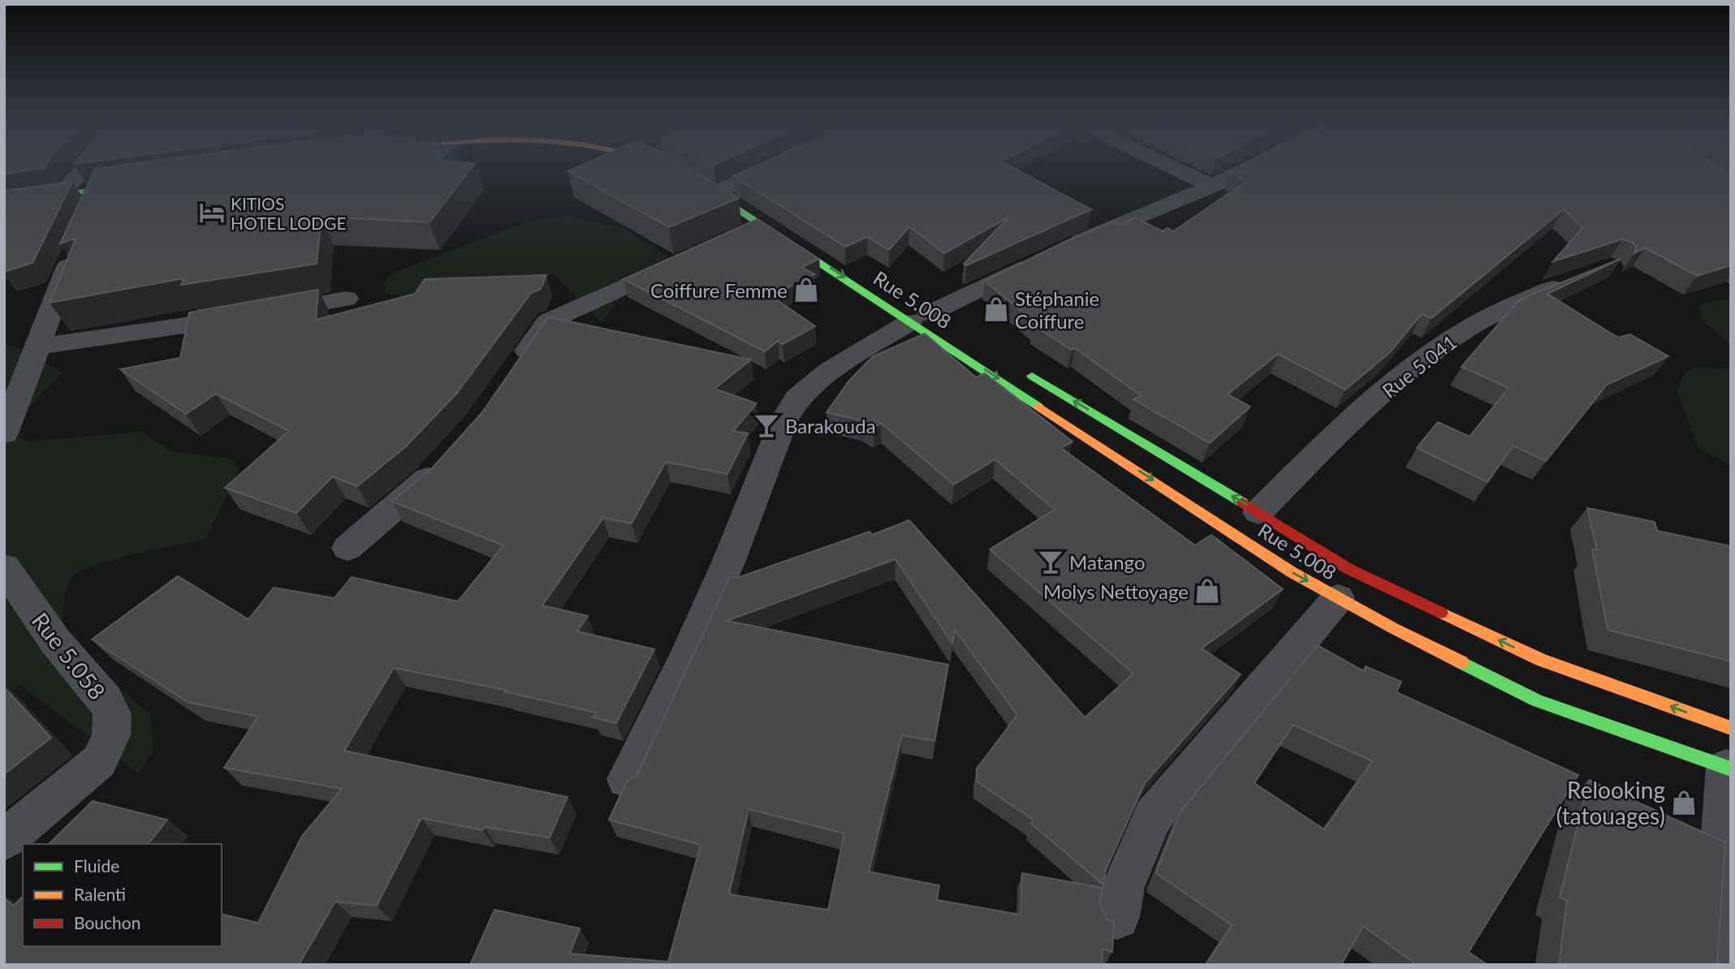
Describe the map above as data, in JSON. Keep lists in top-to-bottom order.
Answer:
{
  "streets": {
    "main road": ["Rue 5.008"],
    "street": ["Rue 5.041", "Rue 5.058"]
  },
  "crossings": [
    ["Rue 5.008", "Rue 5.041"]
  ],
  "places": {
    "hotel": ["KITIOS HOTEL LODGE"],
    "shop": [
      "Coiffure Femme",
      "Stéphanie Coiffure",
      "Molys Nettoyage",
      "Relooking (tatouages)"
    ],
    "bar": ["Barakouda", "Matango"]
  },
  "legend": ["Fluide", "Ralenti", "Bouchon"]
}
